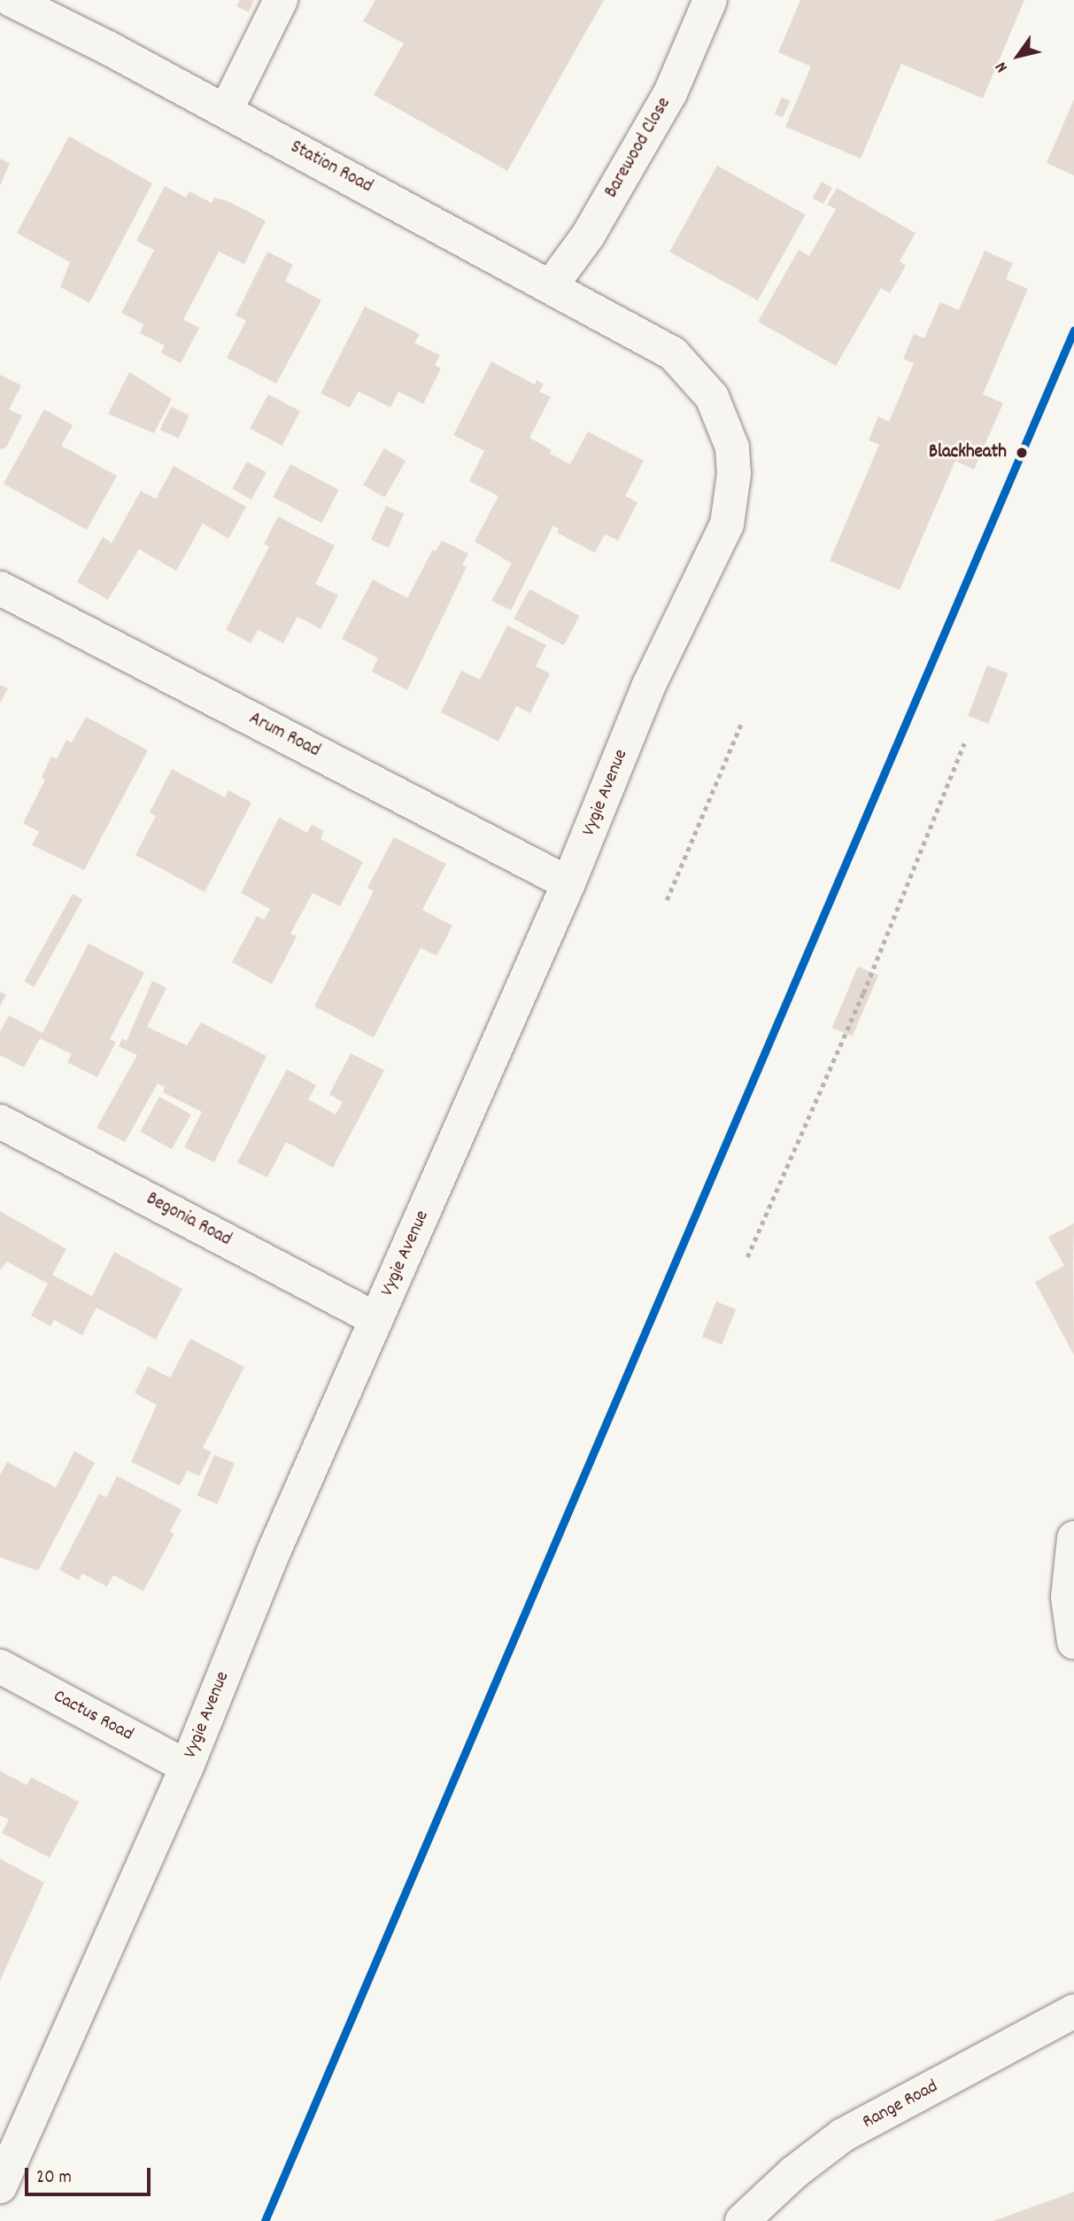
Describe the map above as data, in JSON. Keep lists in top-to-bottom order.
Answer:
{
  "streets": {
    "street": [
      "Barewood Close",
      "Station Road",
      "Arum Road",
      "Vygie Avenue",
      "Begonia Road",
      "Cactus Road",
      "Range Road"
    ]
  },
  "crossings": [
    ["Barewood Close", "Station Road"],
    ["Station Road", "Vygie Avenue"],
    ["Arum Road", "Vygie Avenue"],
    ["Vygie Avenue", "Begonia Road"],
    ["Vygie Avenue", "Cactus Road"]
  ],
  "places": ["Blackheath"],
  "scale_bar": "20 m",
  "north": "bottom left"
}
